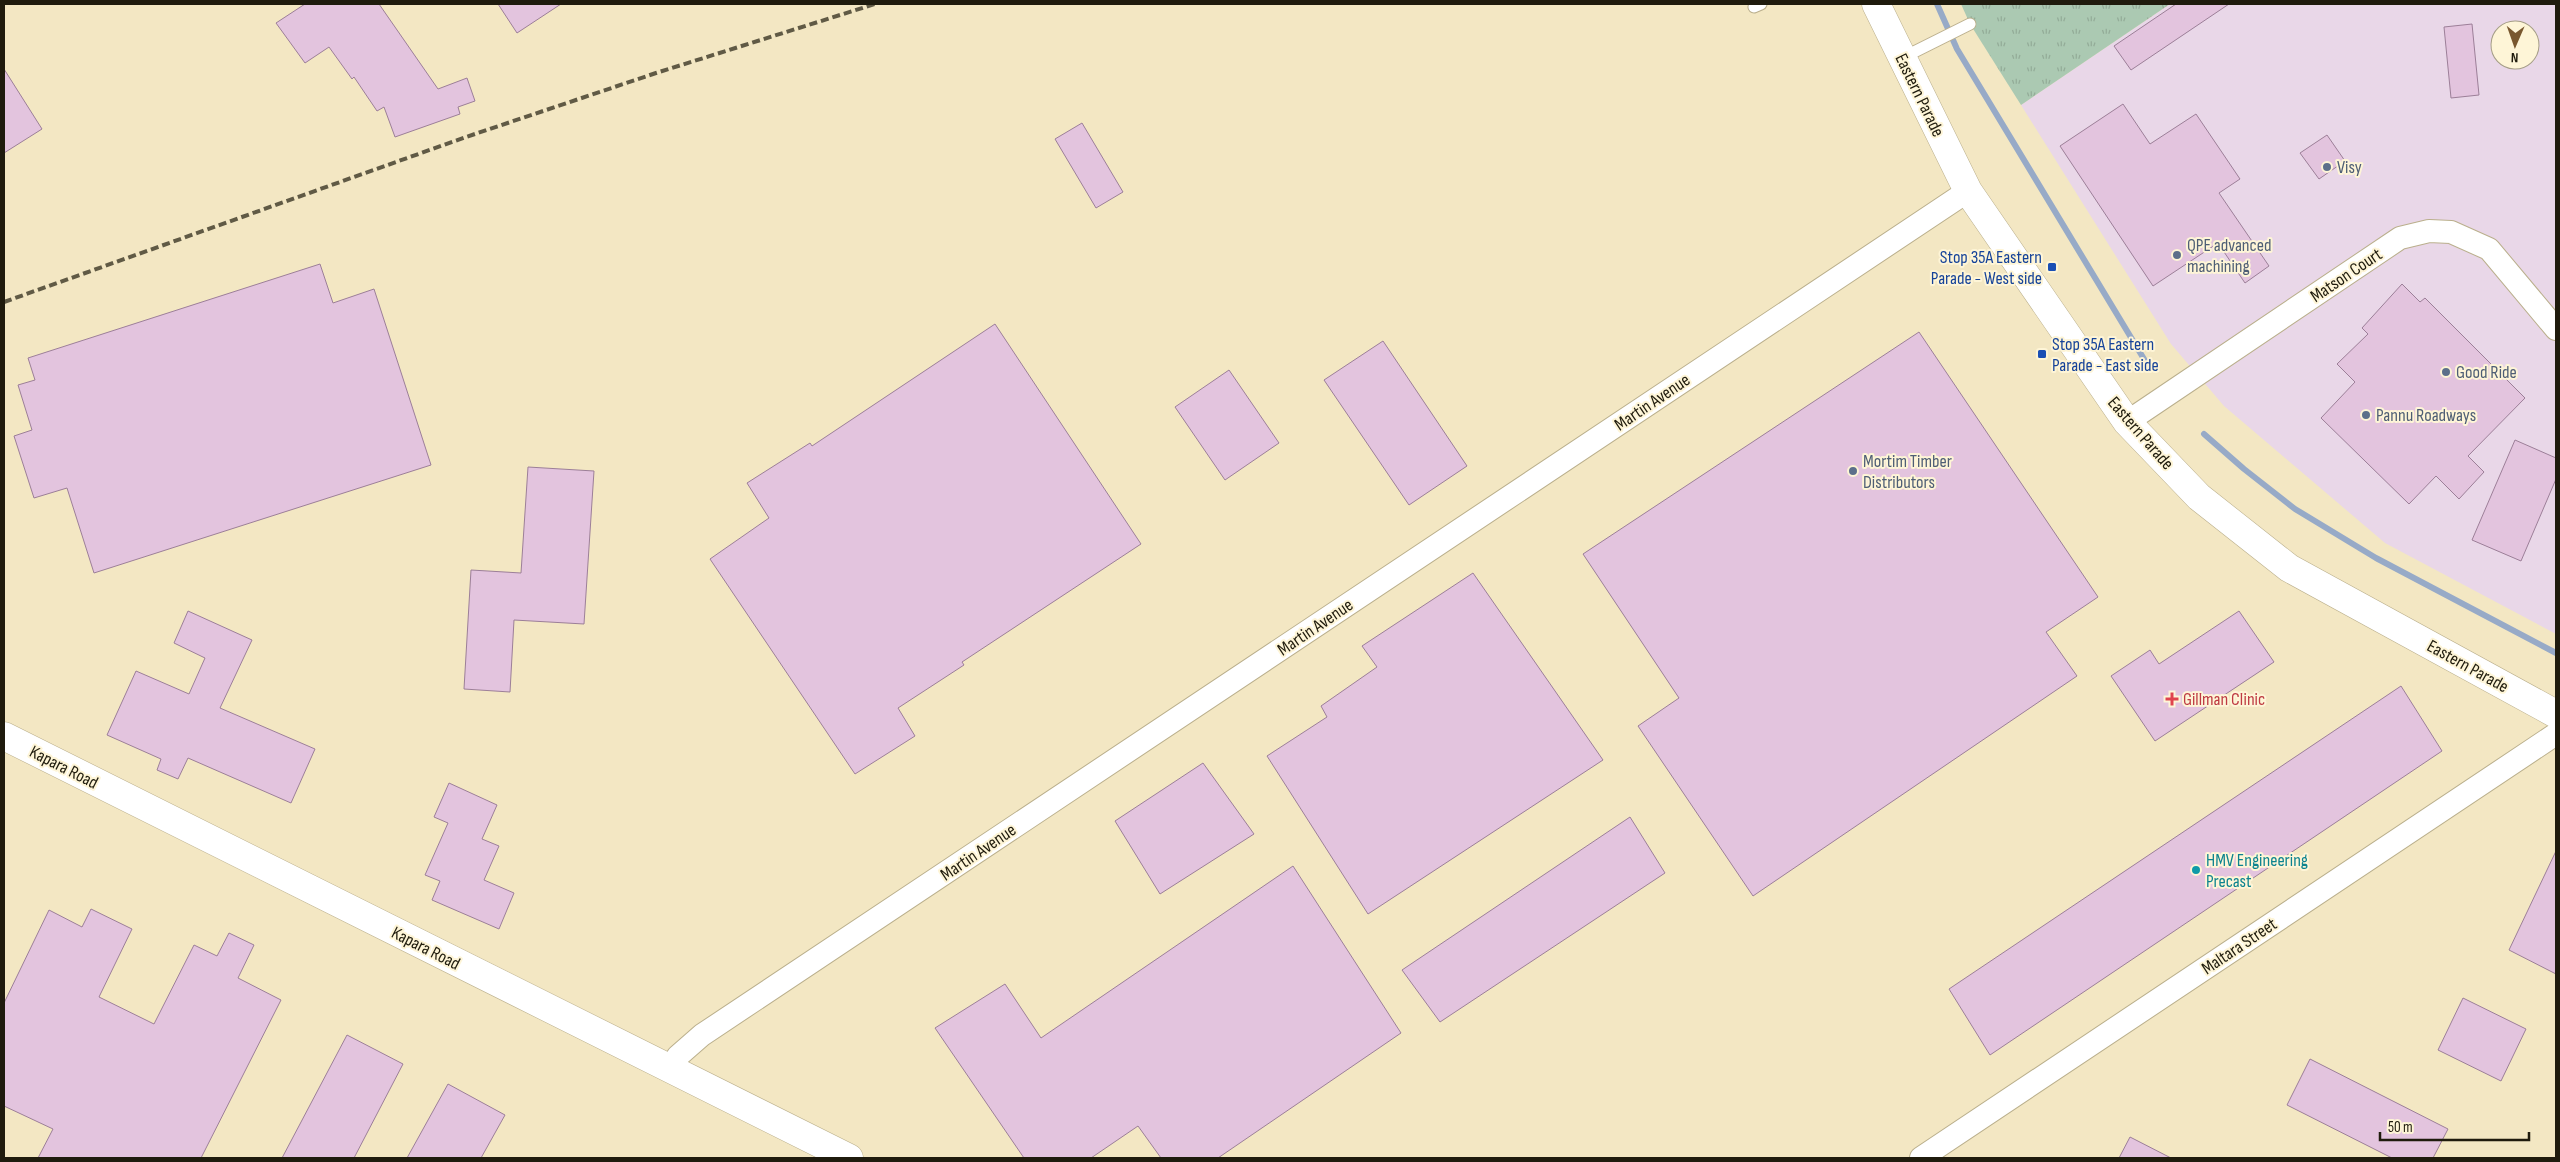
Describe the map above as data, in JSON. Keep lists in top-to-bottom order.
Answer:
{
  "streets": {
    "main road": ["Eastern Parade", "Kapara Road"],
    "street": ["Matson Court", "Martin Avenue", "Maltara Street"]
  },
  "crossings": [
    ["Eastern Parade", "Matson Court"],
    ["Eastern Parade", "Martin Avenue"],
    ["Martin Avenue", "Kapara Road"]
  ],
  "places": {
    "other": [
      "Visy",
      "QPE advanced machining",
      "Good Ride",
      "Pannu Roadways",
      "Mortim Timber Distributors",
      "HMV Engineering Precast"
    ],
    "transit": ["Stop 35A Eastern Parade - West side", "Stop 35A Eastern Parade - East side"],
    "health": ["Gillman Clinic"]
  },
  "scale_bar": "50 m",
  "north": "bottom"
}
